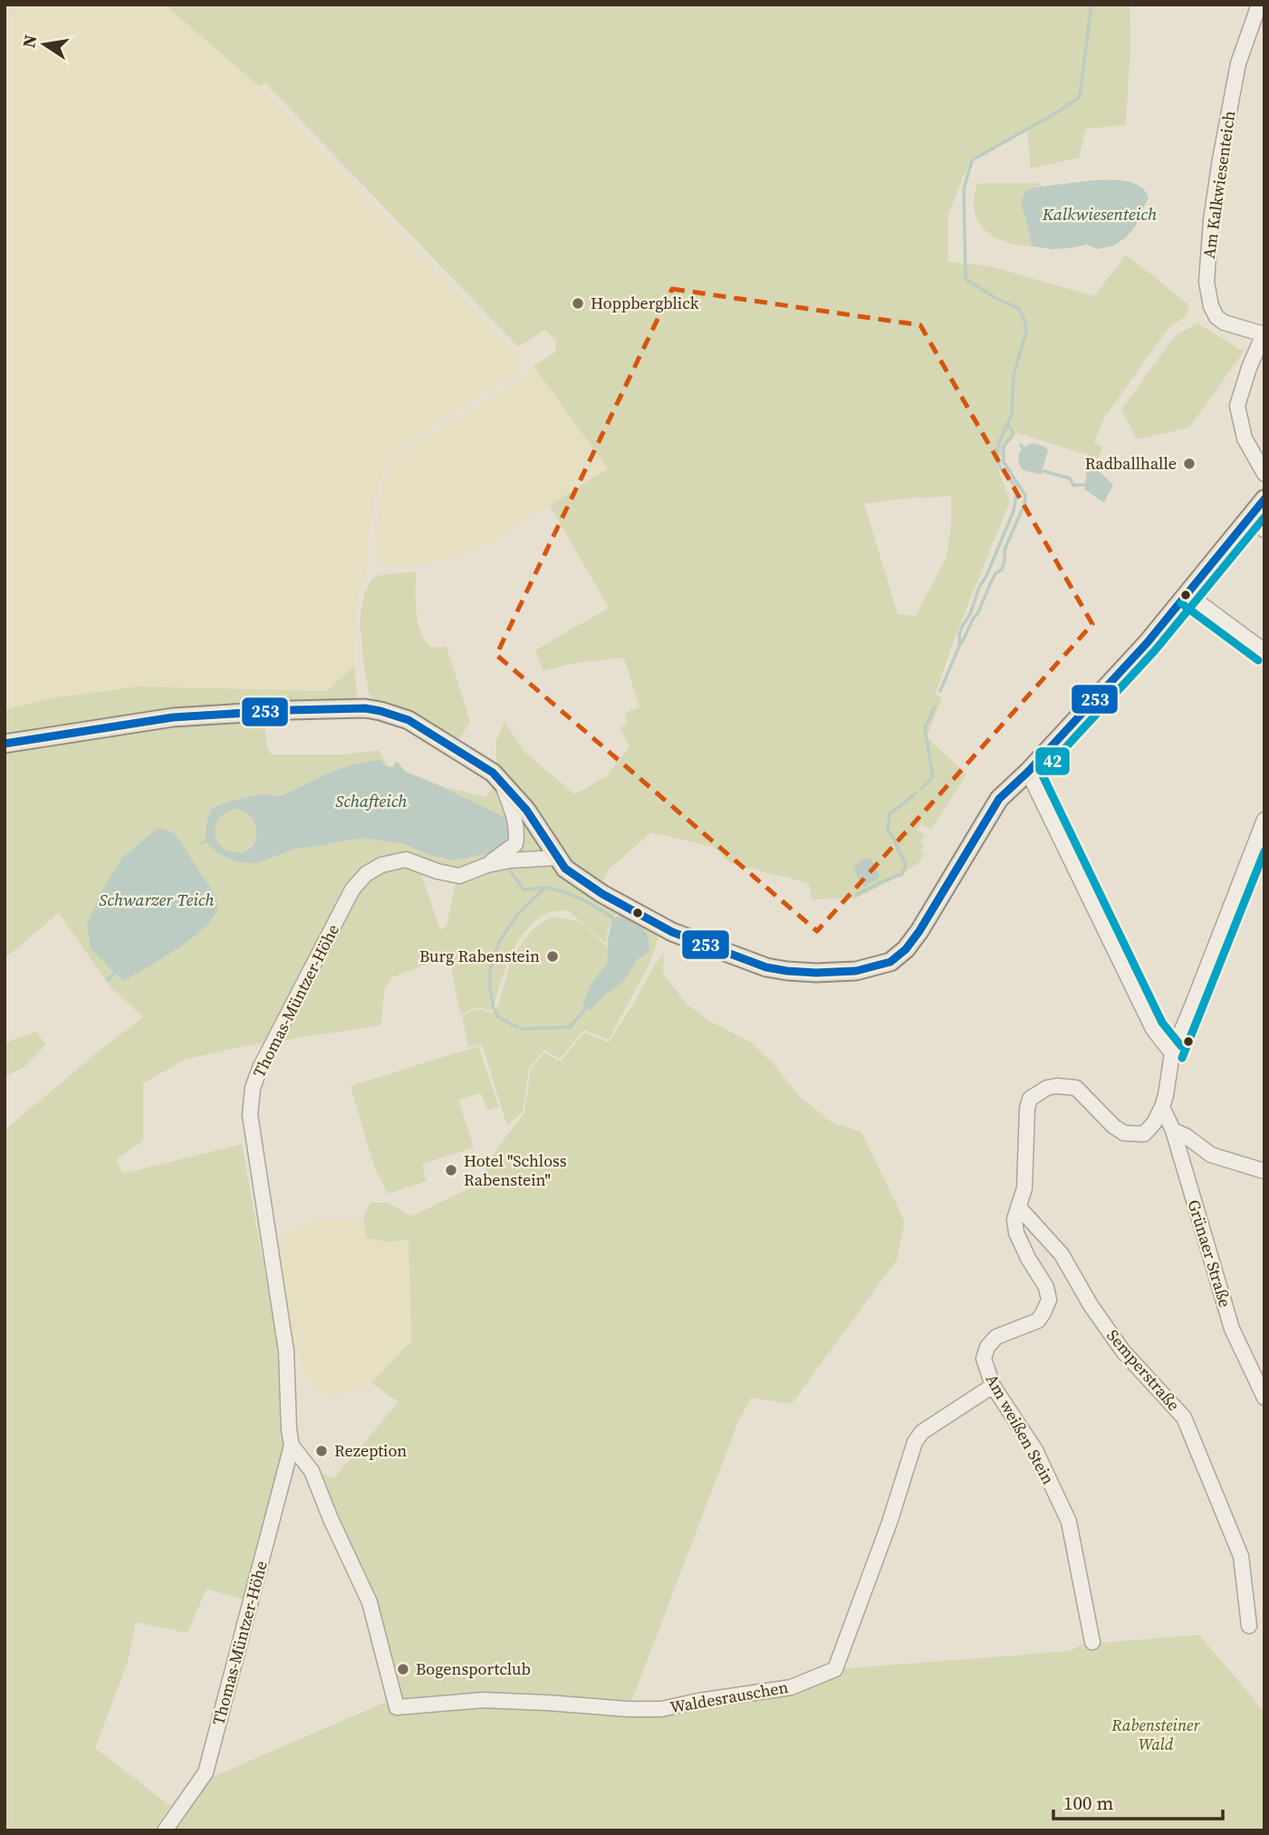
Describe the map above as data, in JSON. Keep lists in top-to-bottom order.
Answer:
{
  "streets": {
    "street": [
      "Am Kalkwiesenteich",
      "Thomas-Müntzer-Höhe",
      "Grünaer Straße",
      "Semperstraße",
      "Am weißen Stein",
      "Waldesrauschen"
    ]
  },
  "crossings": [
    ["Thomas-Müntzer-Höhe", "Waldesrauschen"],
    ["Grünaer Straße", "Am weißen Stein"],
    ["Semperstraße", "Am weißen Stein"],
    ["Am weißen Stein", "Waldesrauschen"]
  ],
  "water": ["Kalkwiesenteich", "Schafteich", "Schwarzer Teich"],
  "parks": ["Rabensteiner Wald"],
  "places": [
    "Hoppbergblick",
    "Radballhalle",
    "Burg Rabenstein",
    "Hotel \"Schloss Rabenstein\"",
    "Rezeption",
    "Bogensportclub"
  ],
  "lines": ["transit line 253", "transit line 42"],
  "scale_bar": "100 m",
  "north": "left"
}
